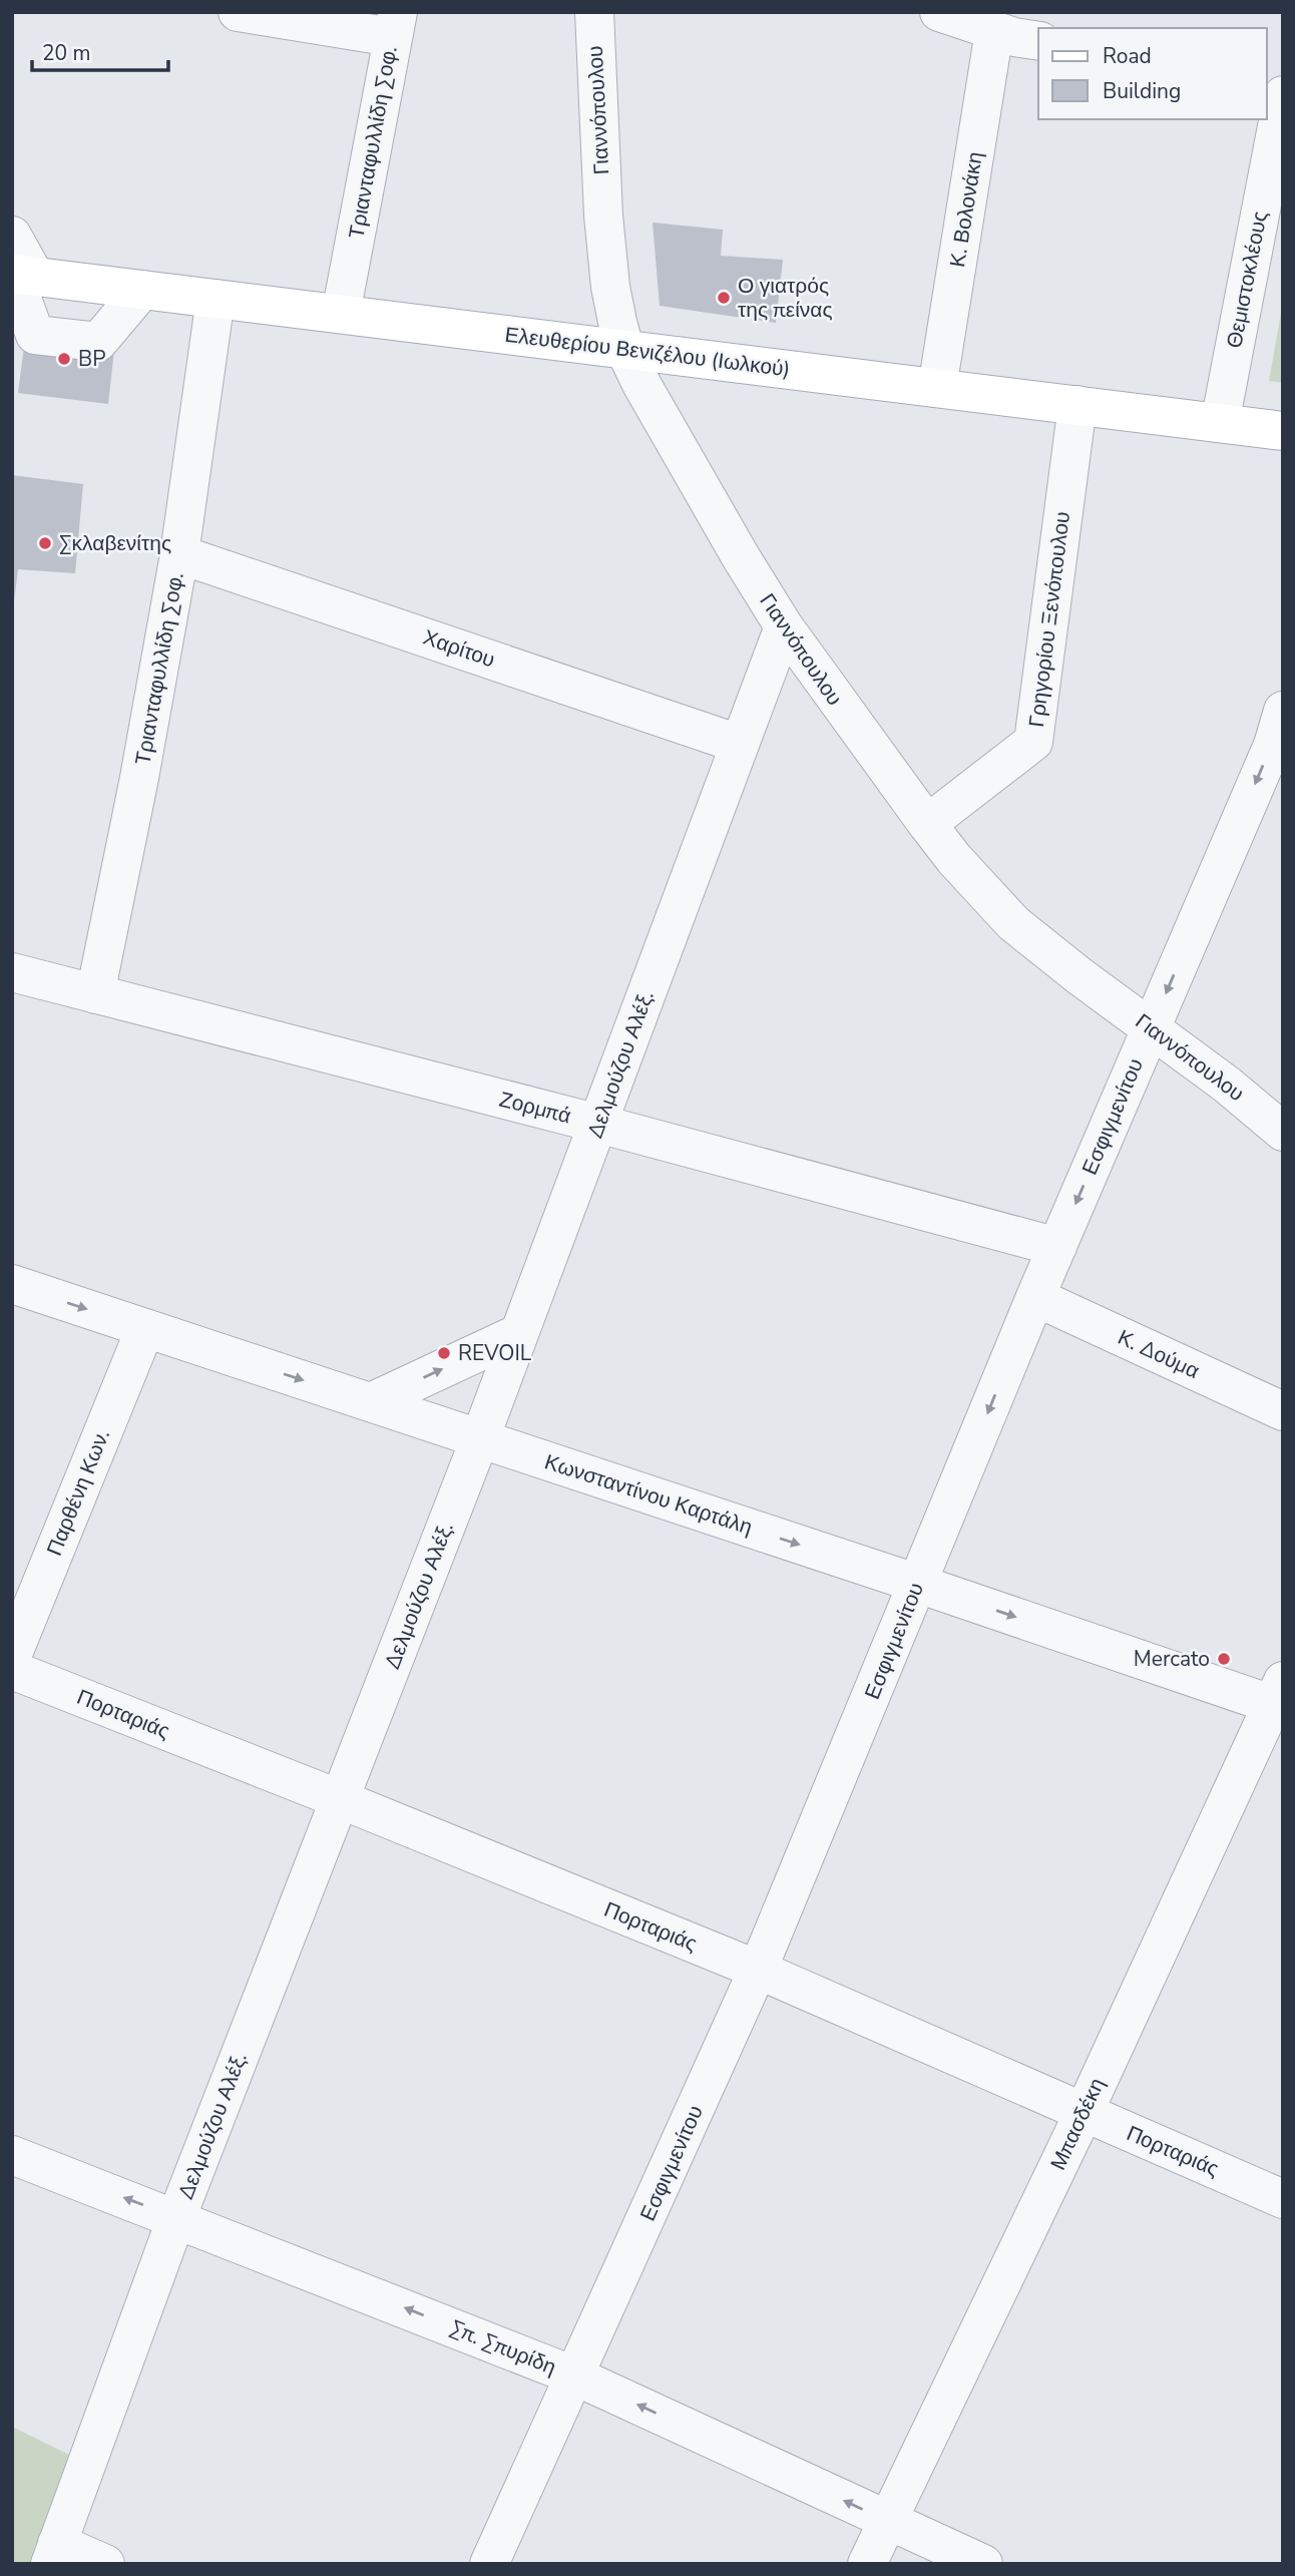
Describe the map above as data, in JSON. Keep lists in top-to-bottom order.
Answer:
{
  "streets": {
    "main road": ["Ελευθερίου Βενιζέλου (Ιωλκού)"],
    "street": [
      "Γιαννόπουλου",
      "Τριανταφυλλίδη Σοφ.",
      "Κ. Βολονάκη",
      "Θεμιστοκλέους",
      "Γρηγορίου Ξενόπουλου",
      "Χαρίτου",
      "Δελμούζου Αλέξ.",
      "Ζορμπά",
      "Εσφιγμενίτου",
      "Κ. Δούμα",
      "Παρθένη Κων.",
      "Κωνσταντίνου Καρτάλη",
      "Πορταριάς",
      "Μπασδέκη",
      "Σπ. Σπυρίδη"
    ]
  },
  "crossings": [
    ["Γιαννόπουλου", "Ελευθερίου Βενιζέλου (Ιωλκού)"],
    ["Γιαννόπουλου", "Γρηγορίου Ξενόπουλου"],
    ["Γιαννόπουλου", "Δελμούζου Αλέξ."],
    ["Γιαννόπουλου", "Εσφιγμενίτου"],
    ["Τριανταφυλλίδη Σοφ.", "Ελευθερίου Βενιζέλου (Ιωλκού)"],
    ["Τριανταφυλλίδη Σοφ.", "Χαρίτου"],
    ["Τριανταφυλλίδη Σοφ.", "Ζορμπά"],
    ["Κ. Βολονάκη", "Ελευθερίου Βενιζέλου (Ιωλκού)"],
    ["Θεμιστοκλέους", "Ελευθερίου Βενιζέλου (Ιωλκού)"],
    ["Ελευθερίου Βενιζέλου (Ιωλκού)", "Γρηγορίου Ξενόπουλου"],
    ["Χαρίτου", "Δελμούζου Αλέξ."],
    ["Δελμούζου Αλέξ.", "Ζορμπά"],
    ["Δελμούζου Αλέξ.", "Κωνσταντίνου Καρτάλη"],
    ["Δελμούζου Αλέξ.", "Πορταριάς"],
    ["Δελμούζου Αλέξ.", "Σπ. Σπυρίδη"],
    ["Ζορμπά", "Εσφιγμενίτου"],
    ["Εσφιγμενίτου", "Κ. Δούμα"],
    ["Εσφιγμενίτου", "Κωνσταντίνου Καρτάλη"],
    ["Εσφιγμενίτου", "Πορταριάς"],
    ["Εσφιγμενίτου", "Σπ. Σπυρίδη"],
    ["Παρθένη Κων.", "Κωνσταντίνου Καρτάλη"],
    ["Κωνσταντίνου Καρτάλη", "Μπασδέκη"],
    ["Πορταριάς", "Μπασδέκη"],
    ["Μπασδέκη", "Σπ. Σπυρίδη"]
  ],
  "one_way": ["Εσφιγμενίτου", "Κωνσταντίνου Καρτάλη", "Σπ. Σπυρίδη"],
  "places": [
    "Ο γιατρός της πείνας",
    "BP",
    "Σκλαβενίτης",
    "REVOIL",
    "Mercato"
  ],
  "legend": ["Road", "Building"],
  "scale_bar": "20 m"
}
